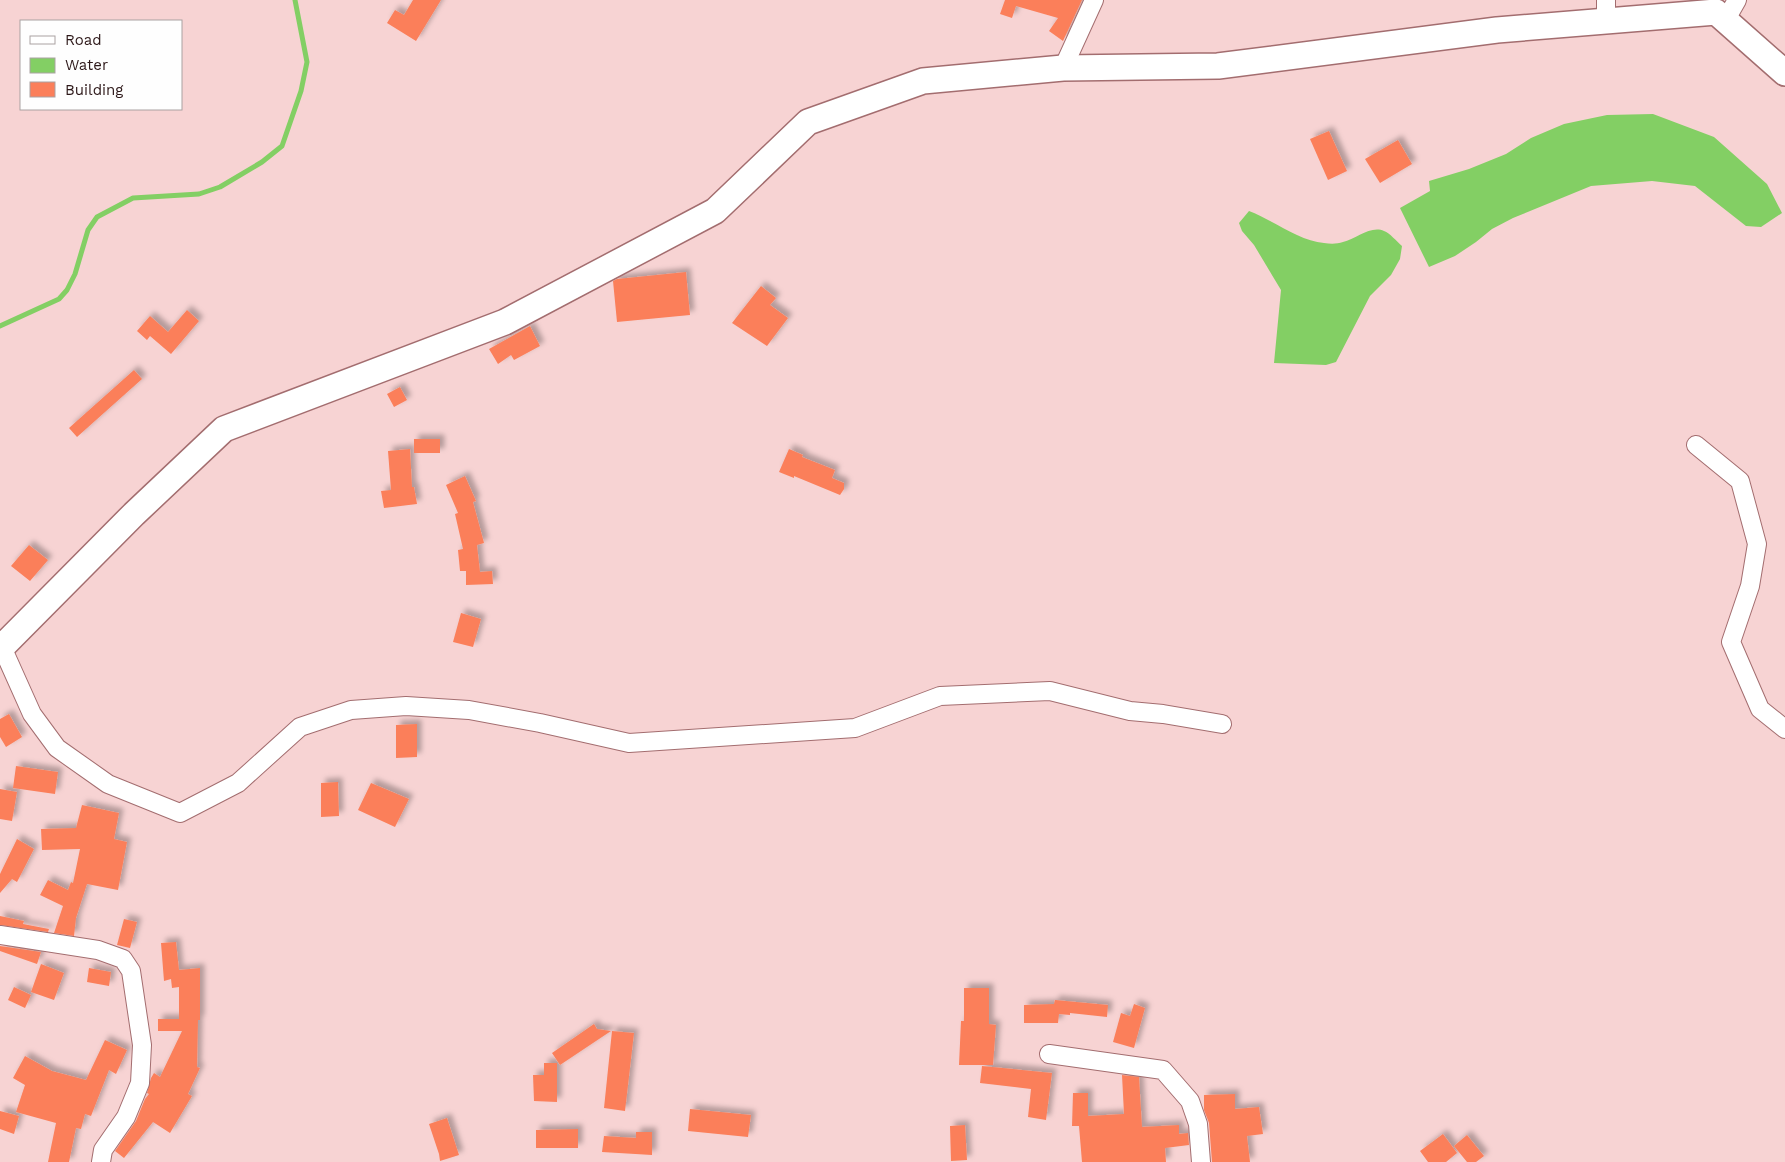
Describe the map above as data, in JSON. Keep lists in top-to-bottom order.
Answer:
{
  "legend": ["Road", "Water", "Building"]
}
